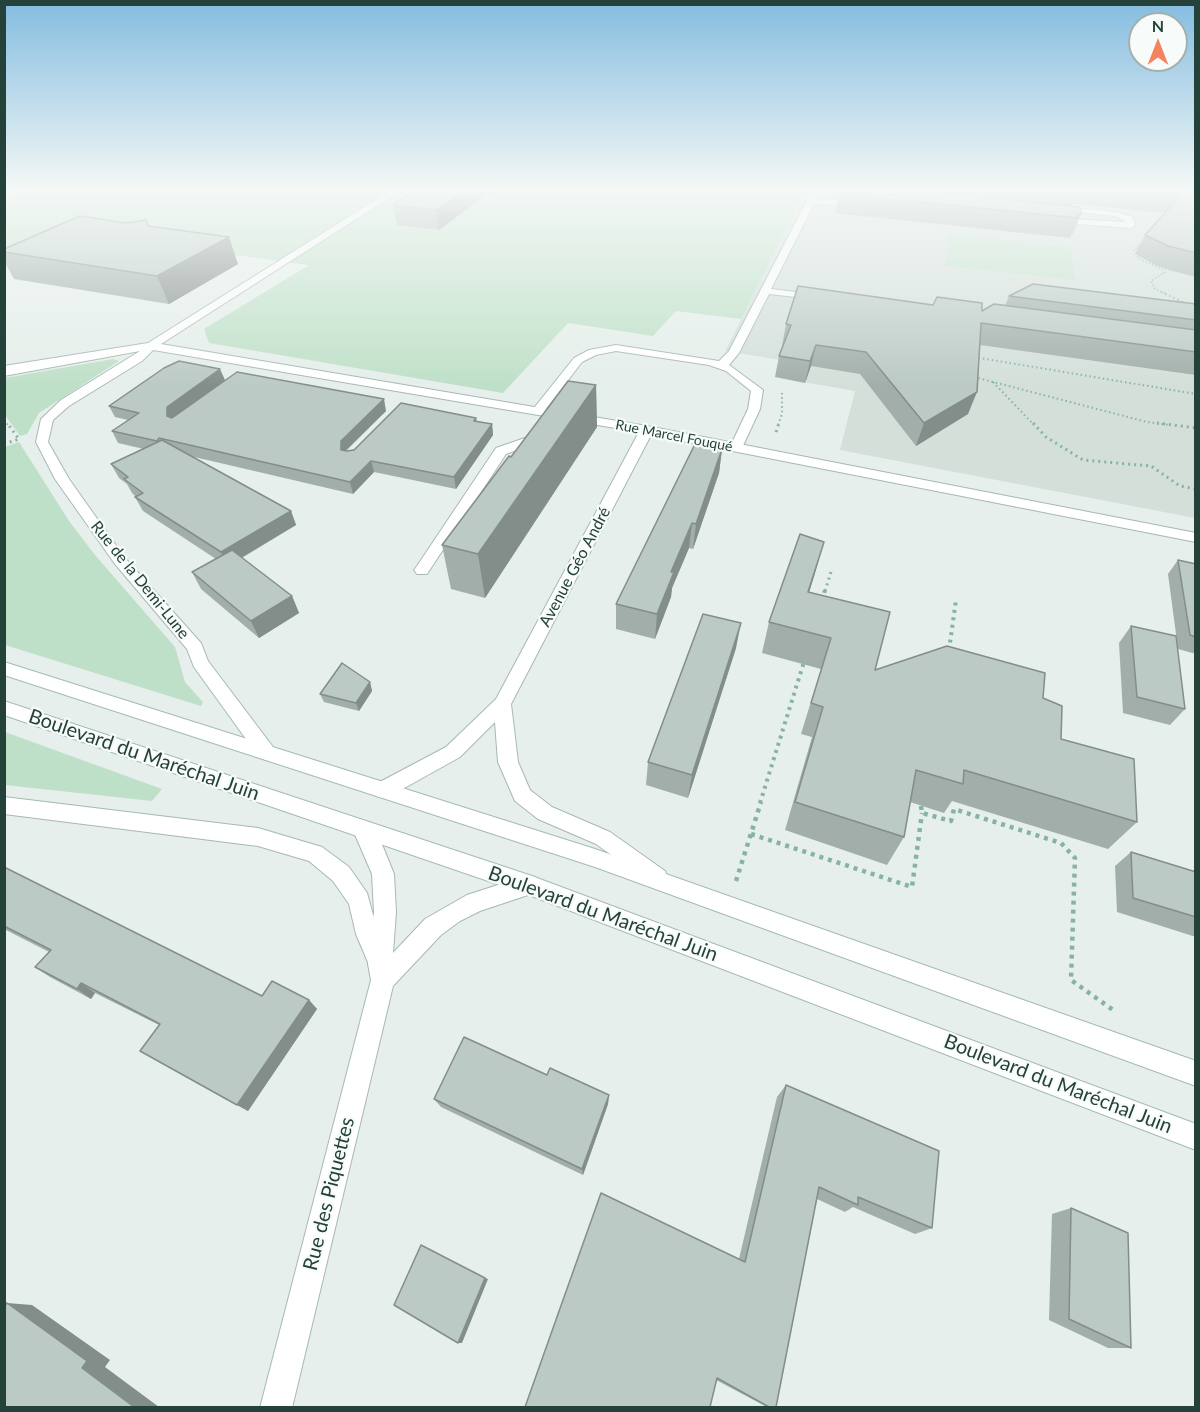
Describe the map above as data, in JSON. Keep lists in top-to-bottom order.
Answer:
{
  "streets": {
    "street": [
      "Rue Marcel Fouqué",
      "Avenue Géo André",
      "Rue de la Demi-Lune",
      "Boulevard du Maréchal Juin",
      "Rue des Piquettes"
    ]
  },
  "crossings": [
    ["Rue Marcel Fouqué", "Avenue Géo André"],
    ["Rue Marcel Fouqué", "Rue de la Demi-Lune"],
    ["Boulevard du Maréchal Juin", "Rue des Piquettes"]
  ],
  "north": "top"
}
